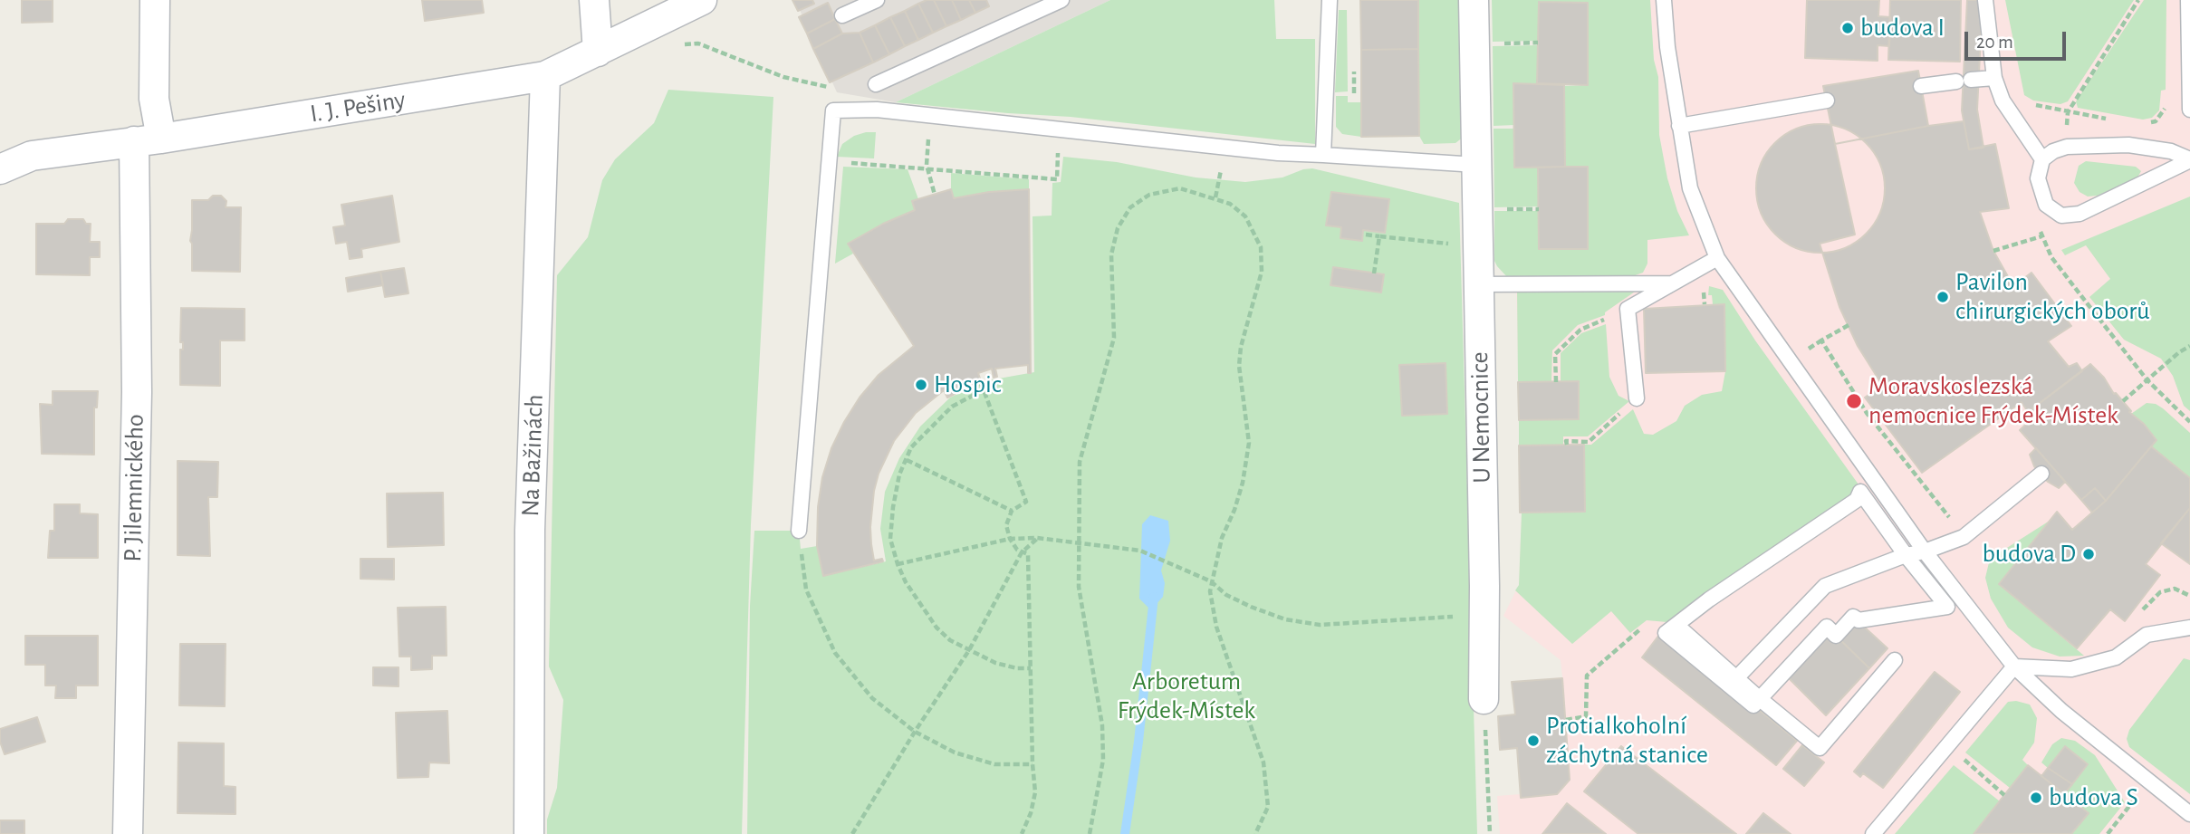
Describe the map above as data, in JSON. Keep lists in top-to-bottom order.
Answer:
{
  "streets": {
    "street": [
      "I. J. Pešiny",
      "U Nemocnice",
      "Na Bažinách",
      "P. Jilemnického"
    ]
  },
  "crossings": [
    ["I. J. Pešiny", "Na Bažinách"],
    ["I. J. Pešiny", "P. Jilemnického"]
  ],
  "parks": ["Arboretum Frýdek-Místek"],
  "places": [
    "budova I",
    "Pavilon chirurgických oborů",
    "Hospic",
    "Moravskoslezská nemocnice Frýdek-Místek",
    "budova D",
    "Protialkoholní záchytná stanice",
    "budova S"
  ],
  "scale_bar": "20 m"
}
